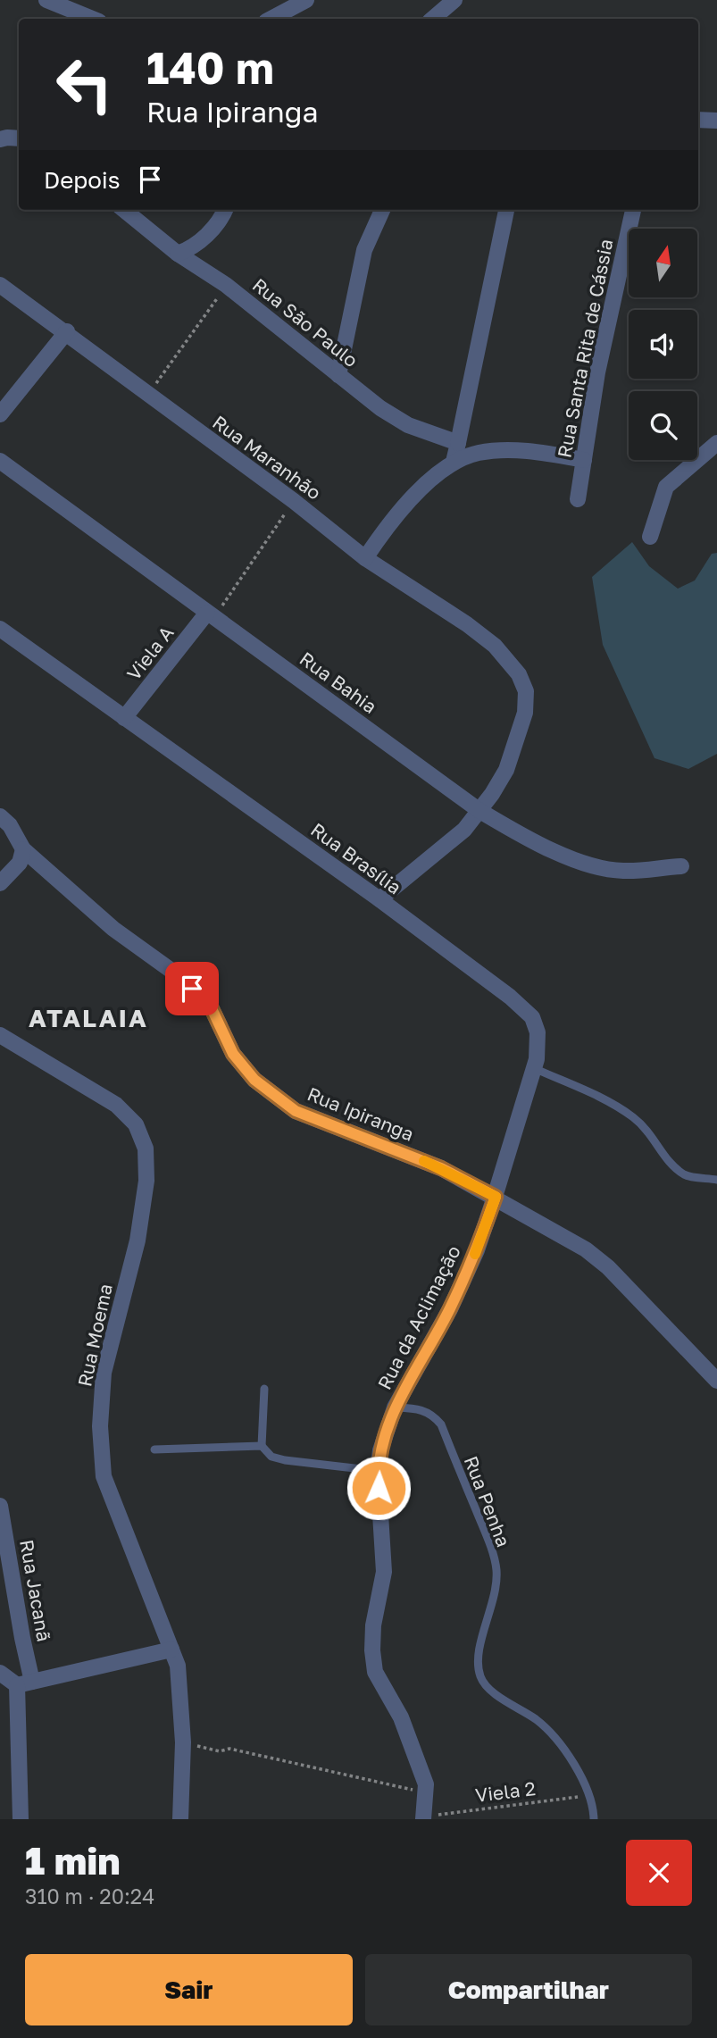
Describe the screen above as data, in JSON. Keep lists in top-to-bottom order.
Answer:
{
  "streets": {
    "street": [
      "Rua São Paulo",
      "Rua Santa Rita de Cássia",
      "Rua Maranhão",
      "Viela A",
      "Rua Bahia",
      "Rua Brasília",
      "Rua Ipiranga",
      "Rua da Aclimação",
      "Rua Moema",
      "Rua Jacanã"
    ],
    "lane": ["Rua Penha"],
    "path": ["Viela 2"]
  },
  "crossings": [
    ["Rua Maranhão", "Rua Bahia"],
    ["Rua Maranhão", "Rua Brasília"],
    ["Viela A", "Rua Bahia"],
    ["Viela A", "Rua Brasília"],
    ["Rua Brasília", "Rua Ipiranga"],
    ["Rua Brasília", "Rua da Aclimação"],
    ["Rua Ipiranga", "Rua da Aclimação"],
    ["Rua da Aclimação", "Rua Penha"],
    ["Rua da Aclimação", "Viela 2"],
    ["Rua Penha", "Viela 2"]
  ],
  "districts": ["ATALAIA"],
  "north": "top",
  "page": {
    "turn": ["140 m", "Rua Ipiranga"],
    "then": "Depois",
    "heading": ["1 min", "310 m · 20:24"],
    "buttons": ["Sair", "Compartilhar"]
  }
}
